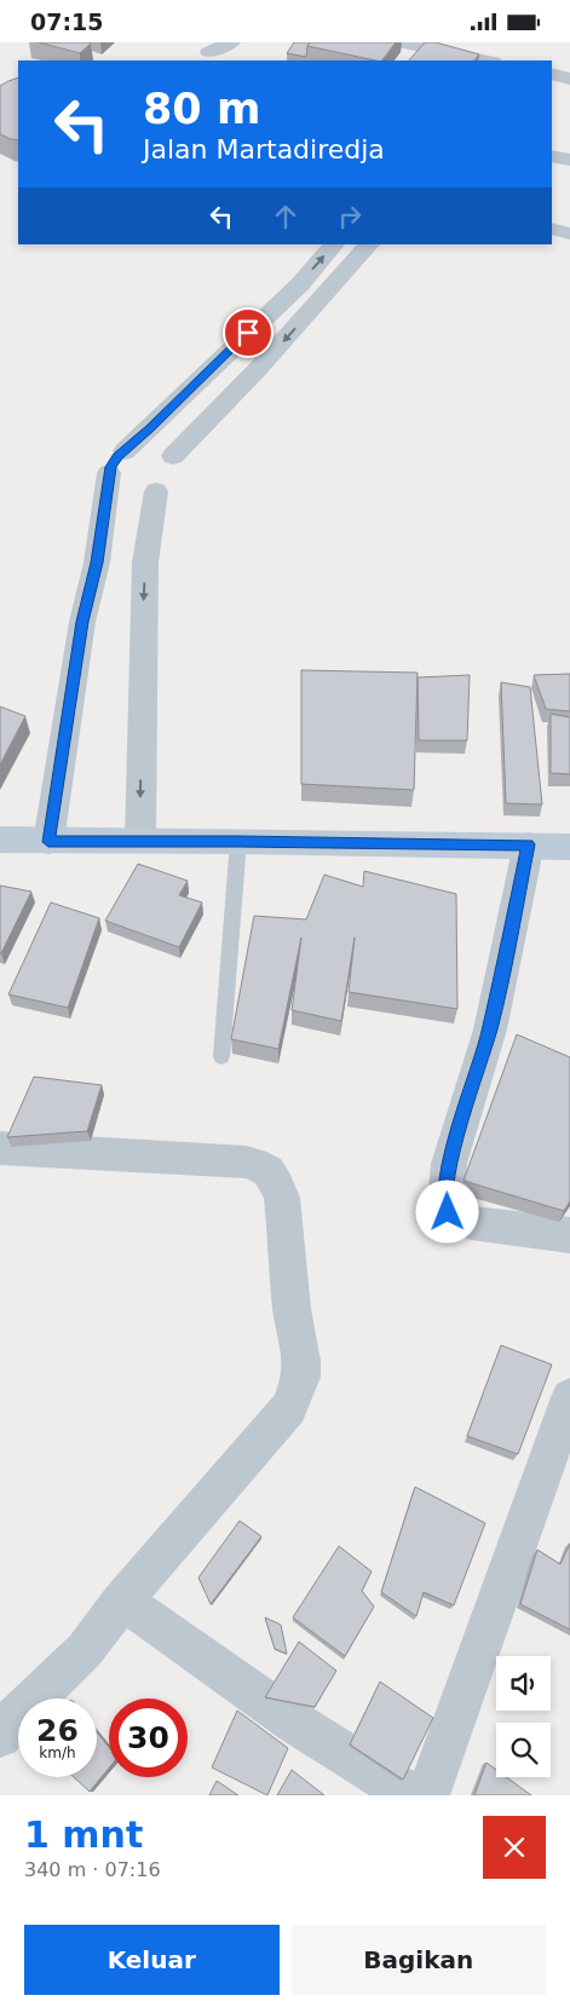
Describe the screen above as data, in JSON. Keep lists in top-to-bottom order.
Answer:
{
  "page": {
    "status": "07:15",
    "turn": ["80 m", "Jalan Martadiredja"],
    "speed": "26 km/h",
    "limit": "30",
    "heading": ["1 mnt", "340 m · 07:16"],
    "buttons": ["Keluar", "Bagikan"]
  }
}
